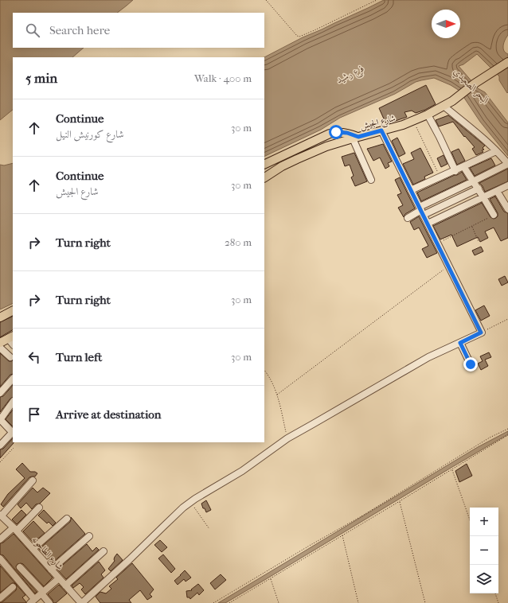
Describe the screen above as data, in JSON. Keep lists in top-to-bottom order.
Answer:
{
  "streets": {
    "main road": ["شارع الجيش"],
    "street": ["شارع الطاحونه"]
  },
  "water": ["فرع رشيد", "البحر الصعيدي"],
  "north": "right",
  "page": {
    "search": "Search here",
    "heading": ["5 min", "Walk · 400 m"],
    "list": [
      ["Continue", "شارع كورنيش النيل", "30 m"],
      ["Continue", "شارع الجيش", "30 m"],
      ["Turn right", "280 m"],
      ["Turn right", "30 m"],
      ["Turn left", "30 m"],
      "Arrive at destination"
    ],
    "map_buttons": ["+", "−"]
  }
}
